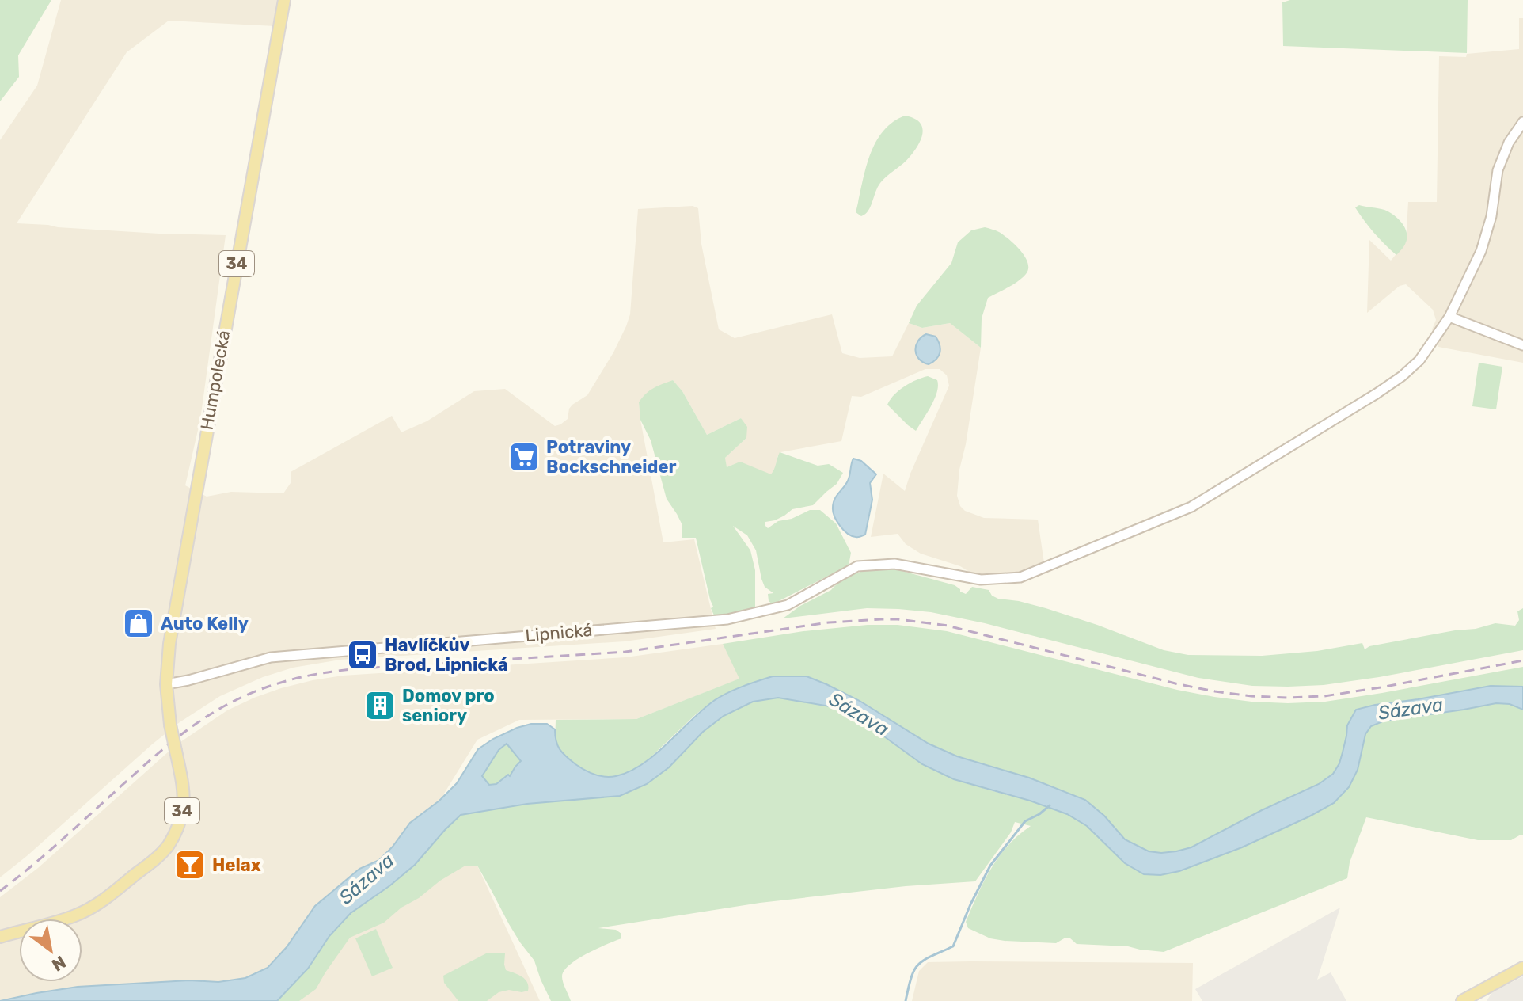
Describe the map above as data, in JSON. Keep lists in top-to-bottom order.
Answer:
{
  "streets": {
    "main road": ["34", "Humpolecká"],
    "street": ["Lipnická"]
  },
  "crossings": [
    ["Humpolecká", "Lipnická"]
  ],
  "water": ["Sázava"],
  "places": {
    "supermarket": ["Potraviny Bockschneider"],
    "shop": ["Auto Kelly"],
    "bus stop": ["Havlíčkův Brod, Lipnická"],
    "building": ["Domov pro seniory"],
    "bar": ["Helax"]
  },
  "north": "bottom right"
}
